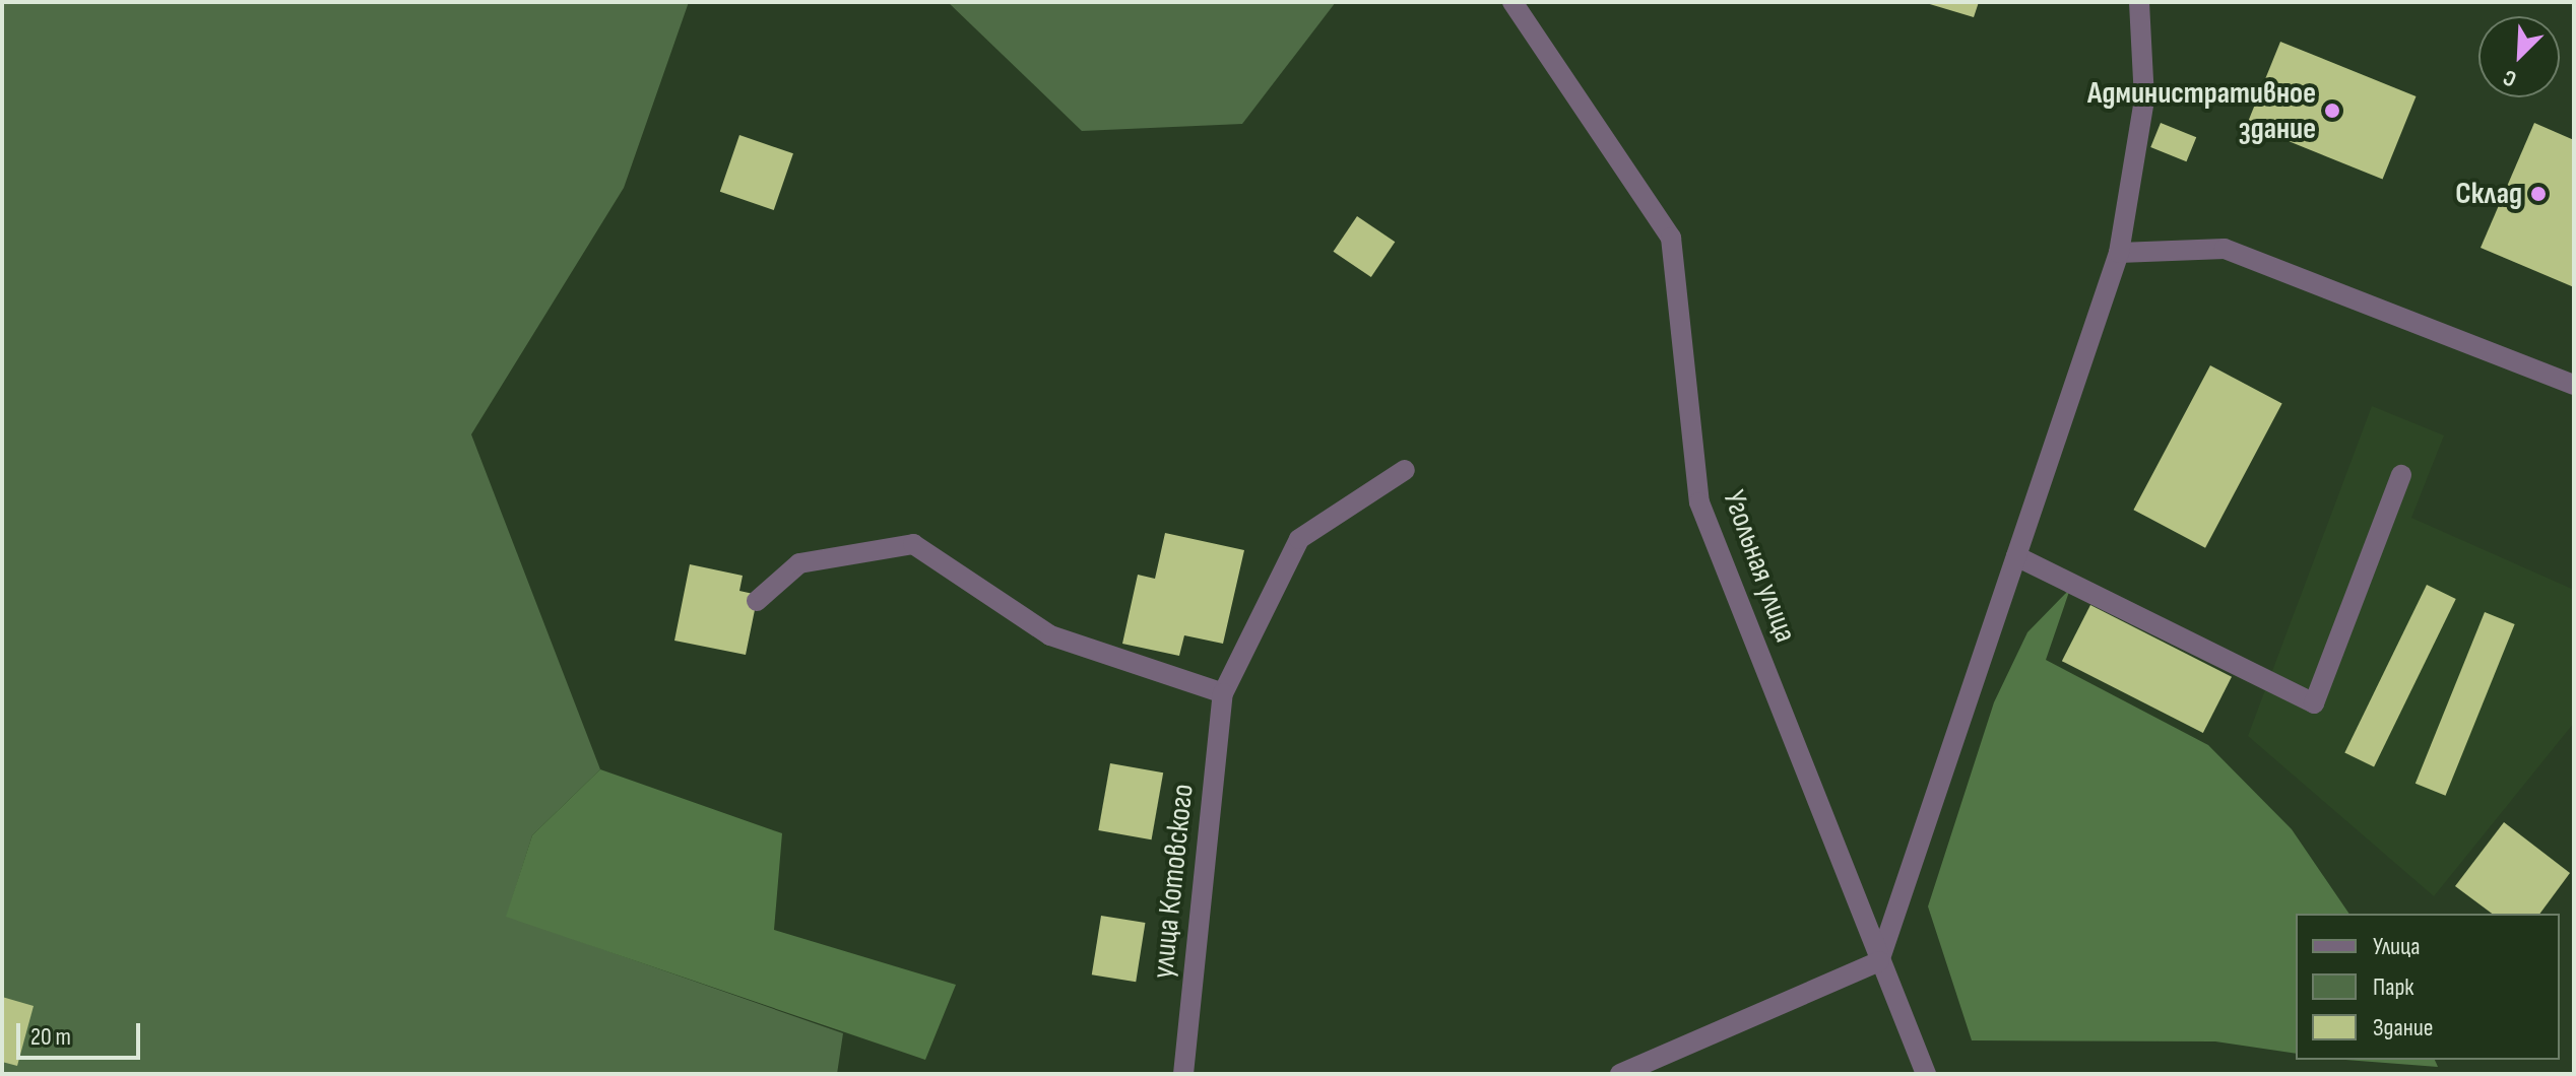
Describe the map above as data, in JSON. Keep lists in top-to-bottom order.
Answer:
{
  "streets": {
    "street": ["Угольная улица", "улица Котовского"]
  },
  "places": ["Административное здание", "Склад"],
  "legend": ["Улица", "Парк", "Здание"],
  "scale_bar": "20 m",
  "north": "bottom left"
}
